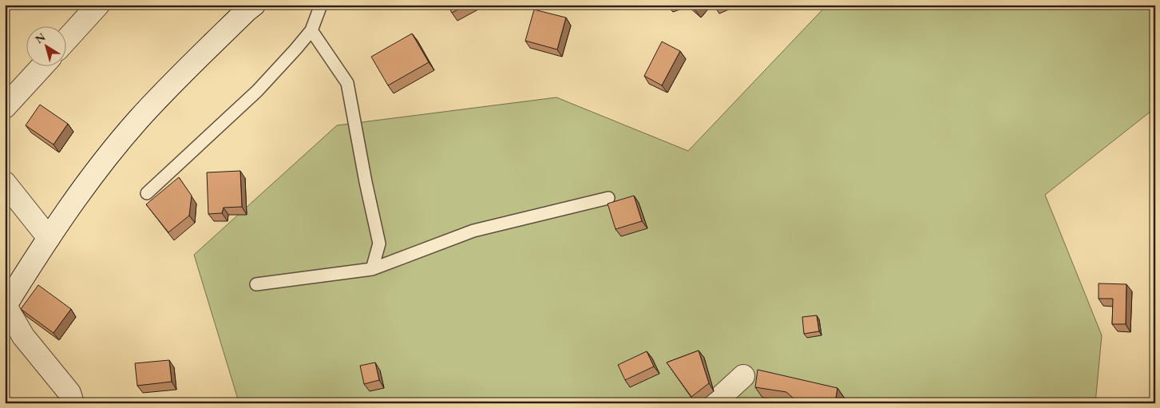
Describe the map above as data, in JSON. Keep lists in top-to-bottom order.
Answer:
{
  "north": "top left"
}
